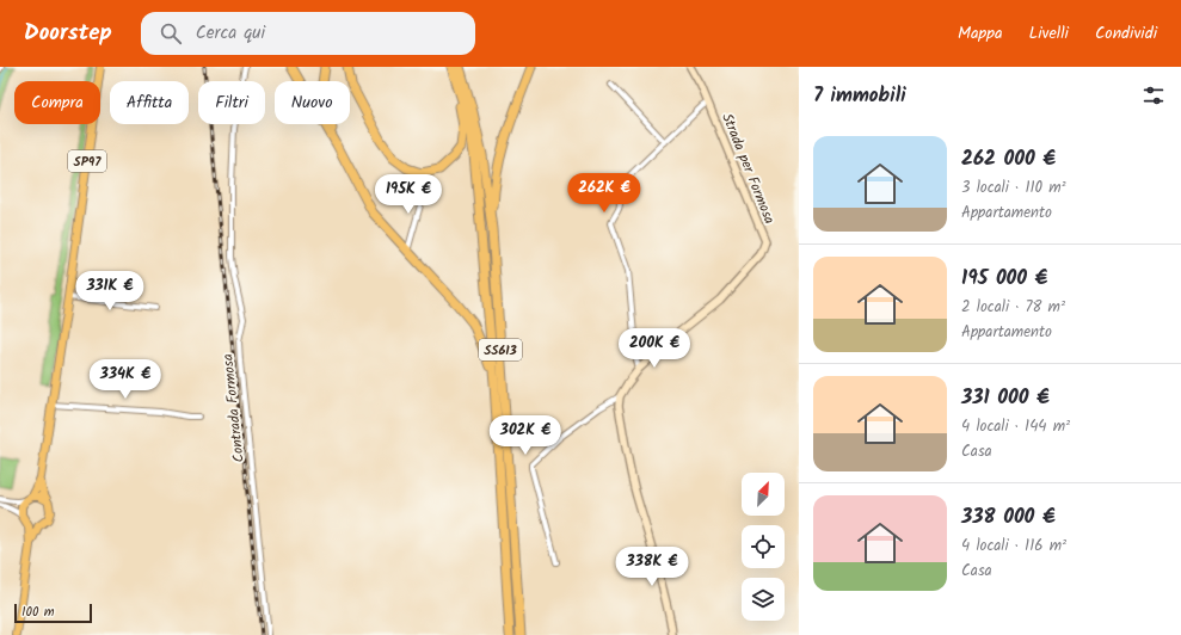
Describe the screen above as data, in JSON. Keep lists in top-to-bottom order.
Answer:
{
  "streets": {
    "highway": ["SS613"],
    "main road": ["SP97"],
    "street": ["Strada per Formosa", "Contrada Formosa"]
  },
  "scale_bar": "100 m",
  "north": "top right",
  "page": {
    "header": "Doorstep",
    "search": "Cerca qui",
    "nav": ["Mappa", "Livelli", "Condividi"],
    "heading": "7 immobili",
    "chip": [
      "Compra",
      "Affitta",
      "Filtri",
      "Nuovo"
    ],
    "list": [
      {
        "name": "262 000 €",
        "note": "3 locali · 110 m² · Appartamento"
      },
      {
        "name": "195 000 €",
        "note": "2 locali · 78 m² · Appartamento"
      },
      {
        "name": "331 000 €",
        "note": "4 locali · 144 m² · Casa"
      },
      {
        "name": "338 000 €",
        "note": "4 locali · 116 m² · Casa"
      }
    ],
    "price": [
      "262K €",
      "195K €",
      "331K €",
      "200K €",
      "334K €",
      "302K €",
      "338K €"
    ],
    "scale": "100 m"
  }
}
